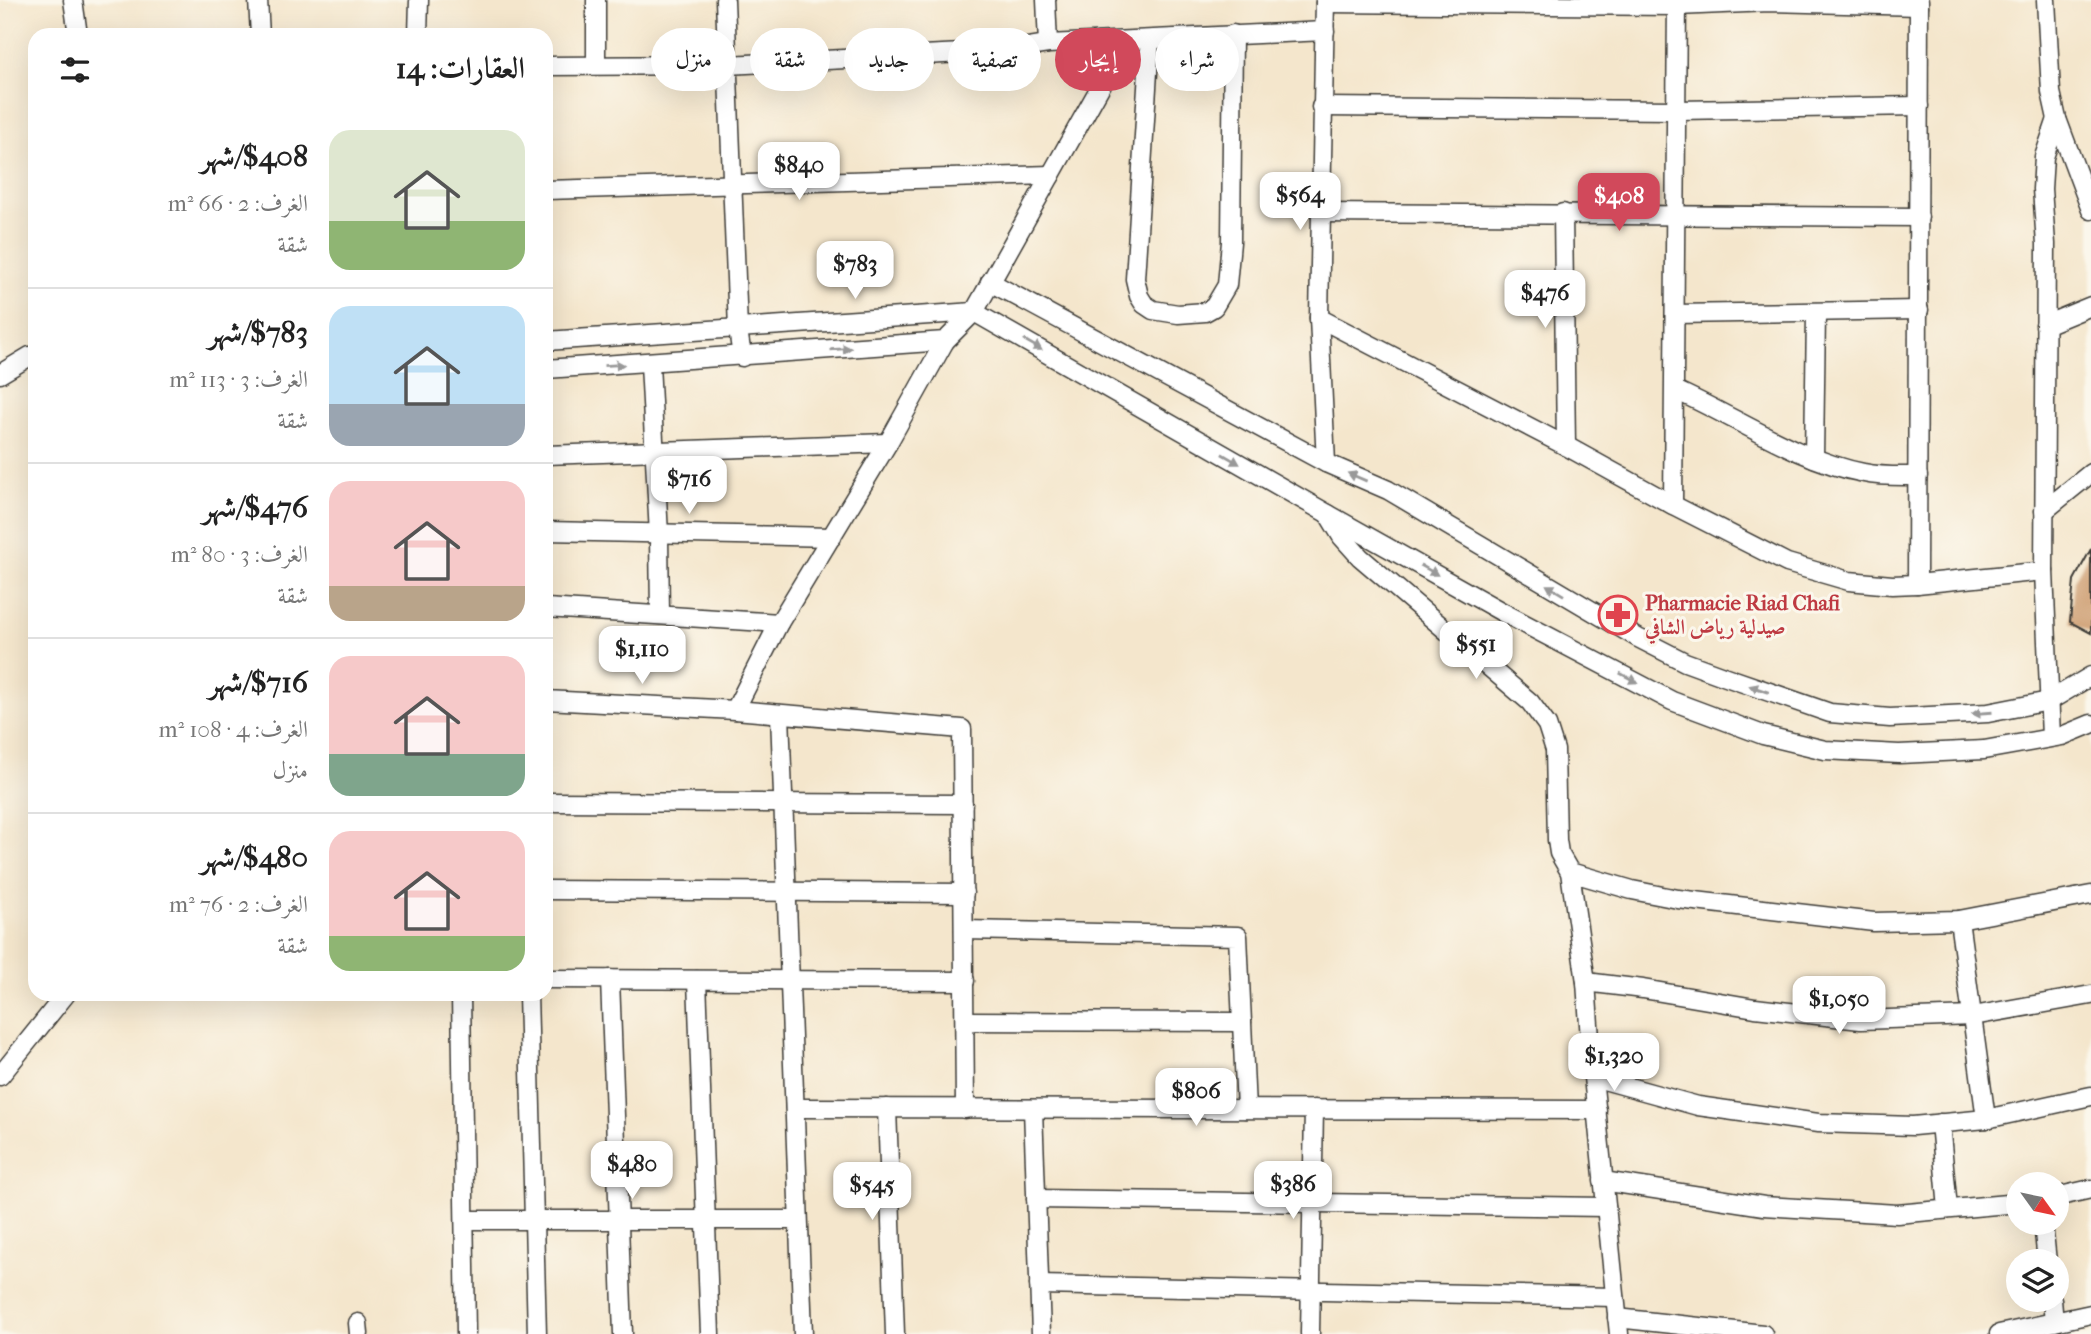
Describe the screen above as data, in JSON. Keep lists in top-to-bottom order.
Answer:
{
  "places": {
    "pharmacy": ["Pharmacie Riad Chafi صيدلية رياض الشافي"]
  },
  "north": "bottom right",
  "page": {
    "chip": [
      "شراء",
      "إيجار",
      "تصفية",
      "جديد",
      "شقة",
      "منزل"
    ],
    "heading": "العقارات: 14",
    "list": [
      {
        "name": "$408/شهر",
        "note": "الغرف: 2 · 66 m² · شقة"
      },
      {
        "name": "$783/شهر",
        "note": "الغرف: 3 · 113 m² · شقة"
      },
      {
        "name": "$476/شهر",
        "note": "الغرف: 3 · 80 m² · شقة"
      },
      {
        "name": "$716/شهر",
        "note": "الغرف: 4 · 108 m² · منزل"
      },
      {
        "name": "$480/شهر",
        "note": "الغرف: 2 · 76 m² · شقة"
      }
    ],
    "price": [
      "$840",
      "$564",
      "$408",
      "$783",
      "$476",
      "$716",
      "$551",
      "$1,110",
      "$1,050",
      "$1,320",
      "$806",
      "$480",
      "$386",
      "$545"
    ]
  }
}
